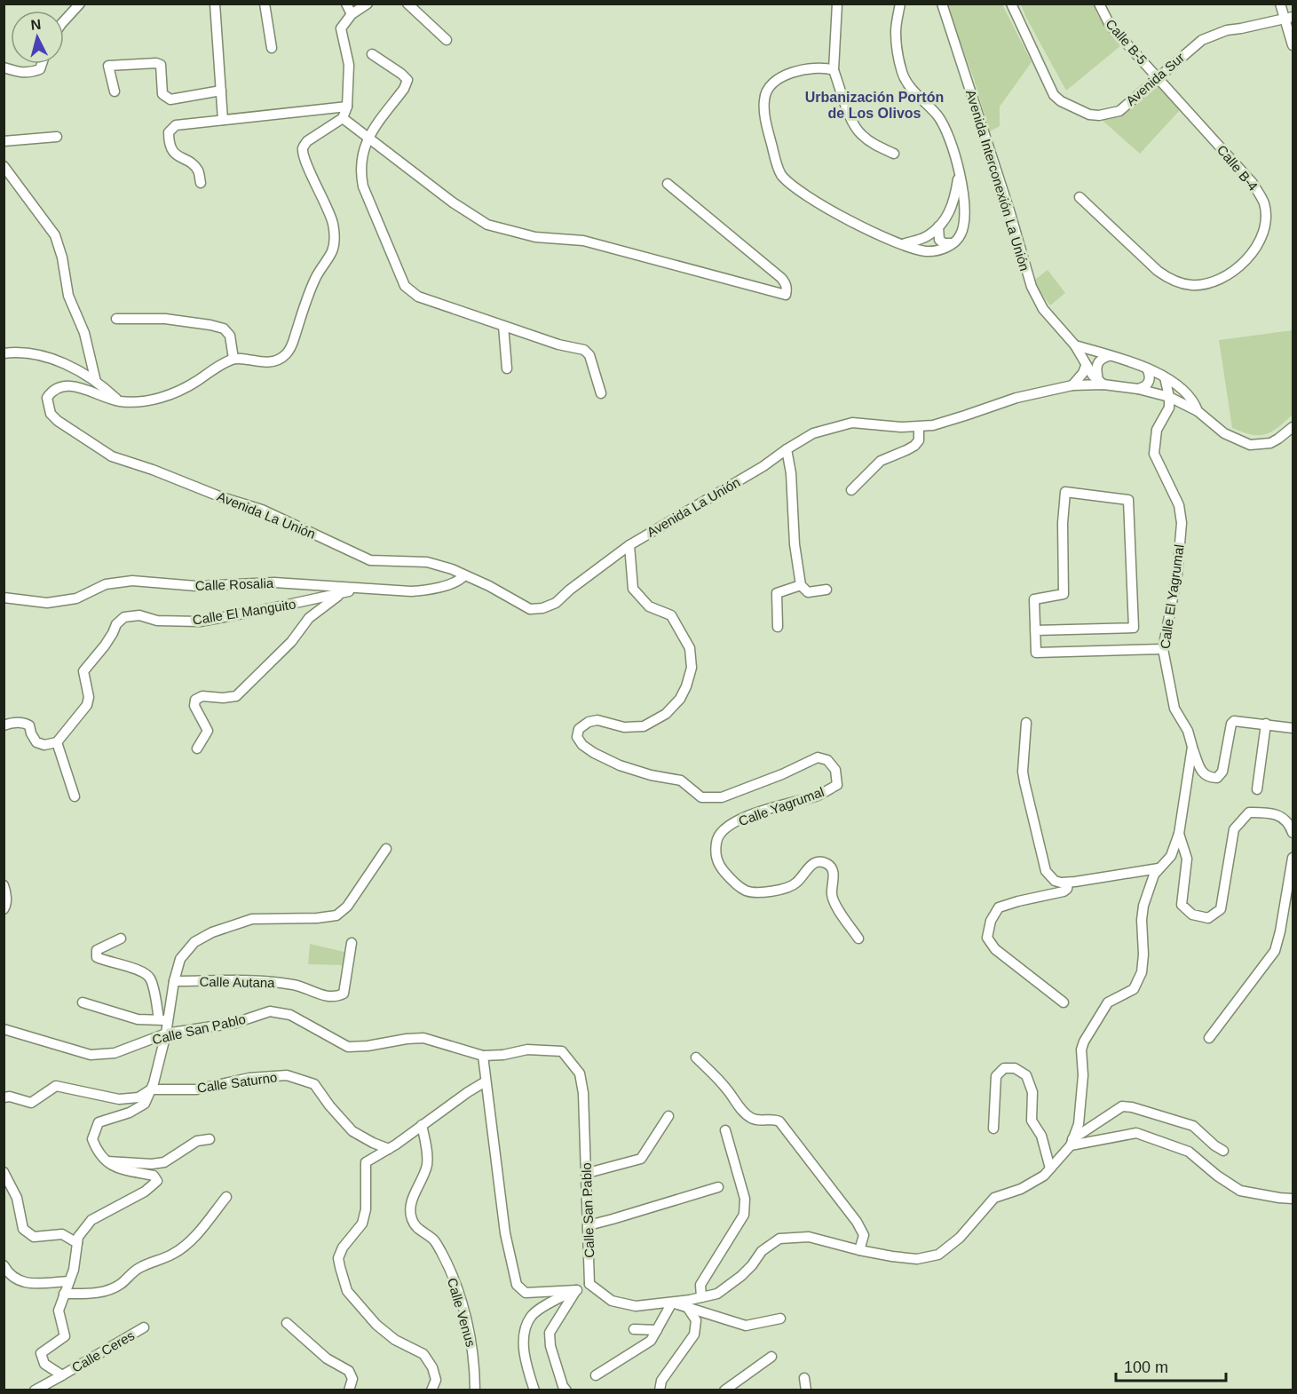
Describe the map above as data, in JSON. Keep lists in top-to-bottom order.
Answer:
{
  "streets": {
    "street": [
      "Calle B-5",
      "Avenida Sur",
      "Calle B-4",
      "Avenida Interconexión La Unión",
      "Avenida La Unión",
      "Calle Rosalia",
      "Calle El Yagrumal",
      "Calle El Manguito",
      "Calle Yagrumal",
      "Calle Autana",
      "Calle San Pablo",
      "Calle Saturno",
      "Calle Venus",
      "Calle Ceres"
    ]
  },
  "crossings": [
    ["Calle B-5", "Avenida Sur"],
    ["Calle B-5", "Calle B-4"],
    ["Avenida Sur", "Calle B-4"],
    ["Avenida Interconexión La Unión", "Avenida La Unión"],
    ["Avenida La Unión", "Calle Rosalia"],
    ["Avenida La Unión", "Calle El Yagrumal"],
    ["Avenida La Unión", "Calle Yagrumal"],
    ["Calle Rosalia", "Calle El Manguito"]
  ],
  "districts": ["Urbanización Portón de Los Olivos"],
  "scale_bar": "100 m",
  "north": "top"
}
